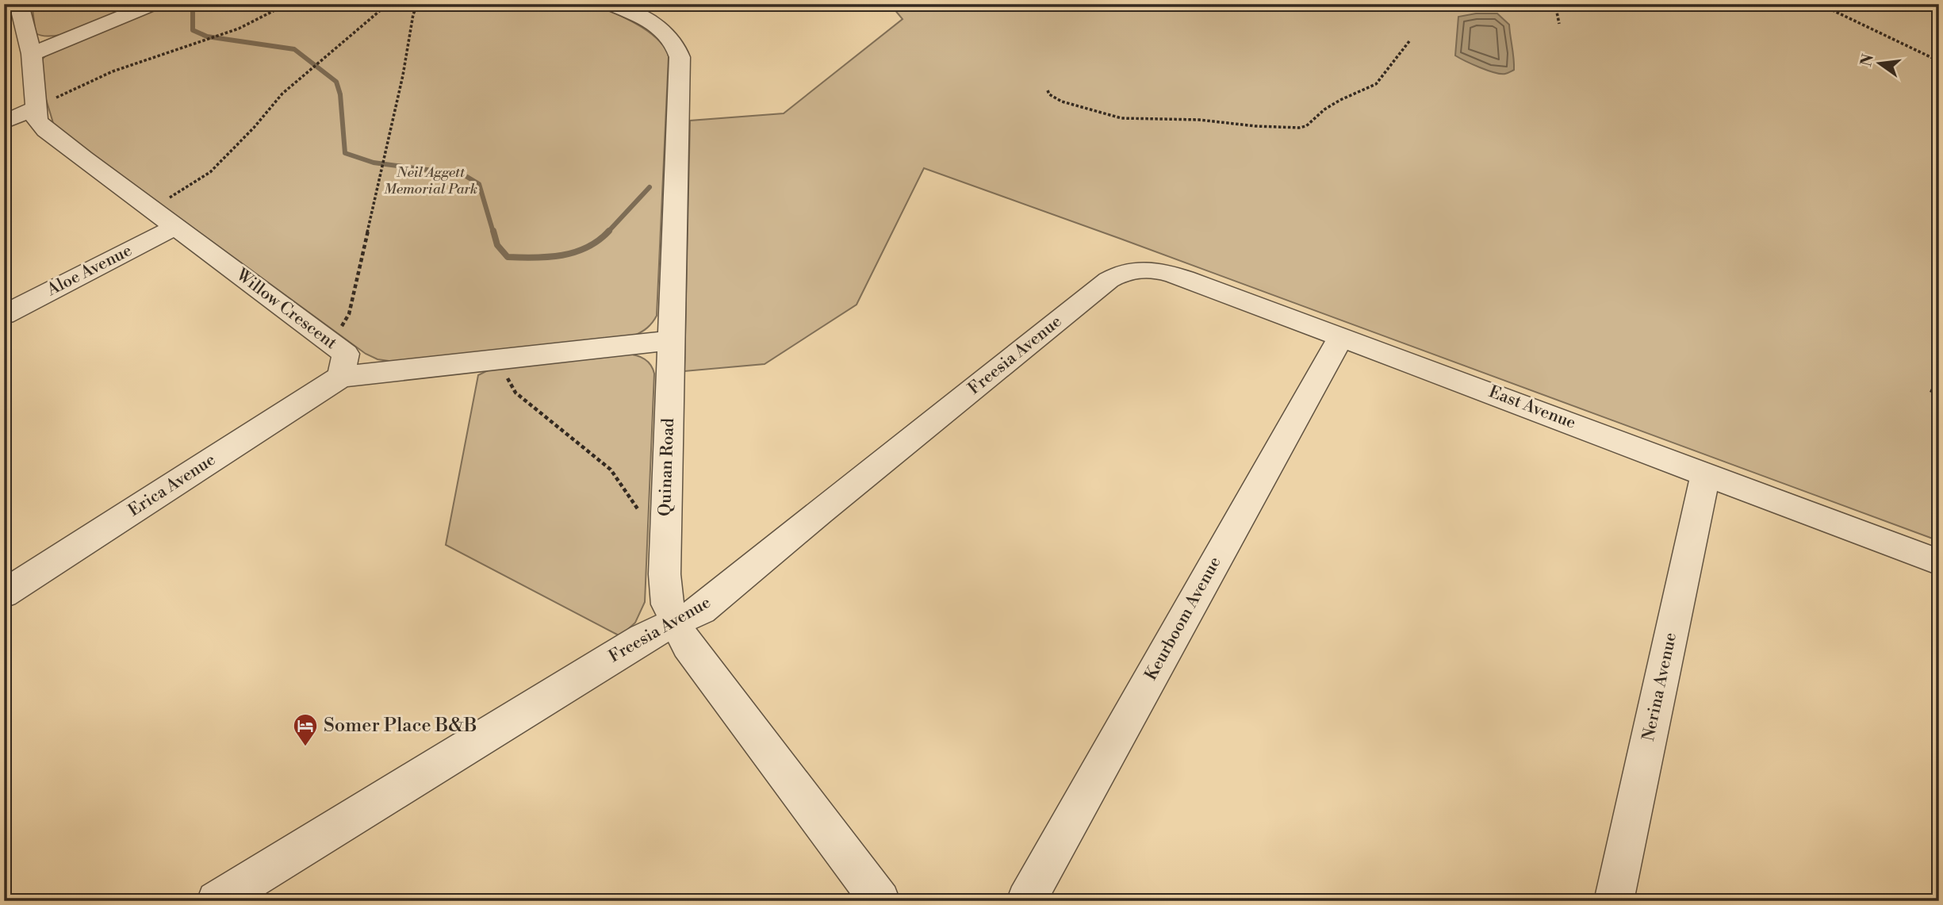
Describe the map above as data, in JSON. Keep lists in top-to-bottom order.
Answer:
{
  "streets": {
    "street": [
      "Aloe Avenue",
      "Willow Crescent",
      "Freesia Avenue",
      "East Avenue",
      "Quinan Road",
      "Erica Avenue",
      "Keurboom Avenue",
      "Nerina Avenue"
    ]
  },
  "crossings": [
    ["Aloe Avenue", "Willow Crescent"],
    ["Willow Crescent", "Erica Avenue"],
    ["Freesia Avenue", "East Avenue"],
    ["Freesia Avenue", "Quinan Road"],
    ["East Avenue", "Keurboom Avenue"],
    ["East Avenue", "Nerina Avenue"]
  ],
  "parks": ["Neil Aggett Memorial Park"],
  "places": {
    "hotel": ["Somer Place B&B"]
  },
  "north": "left"
}
